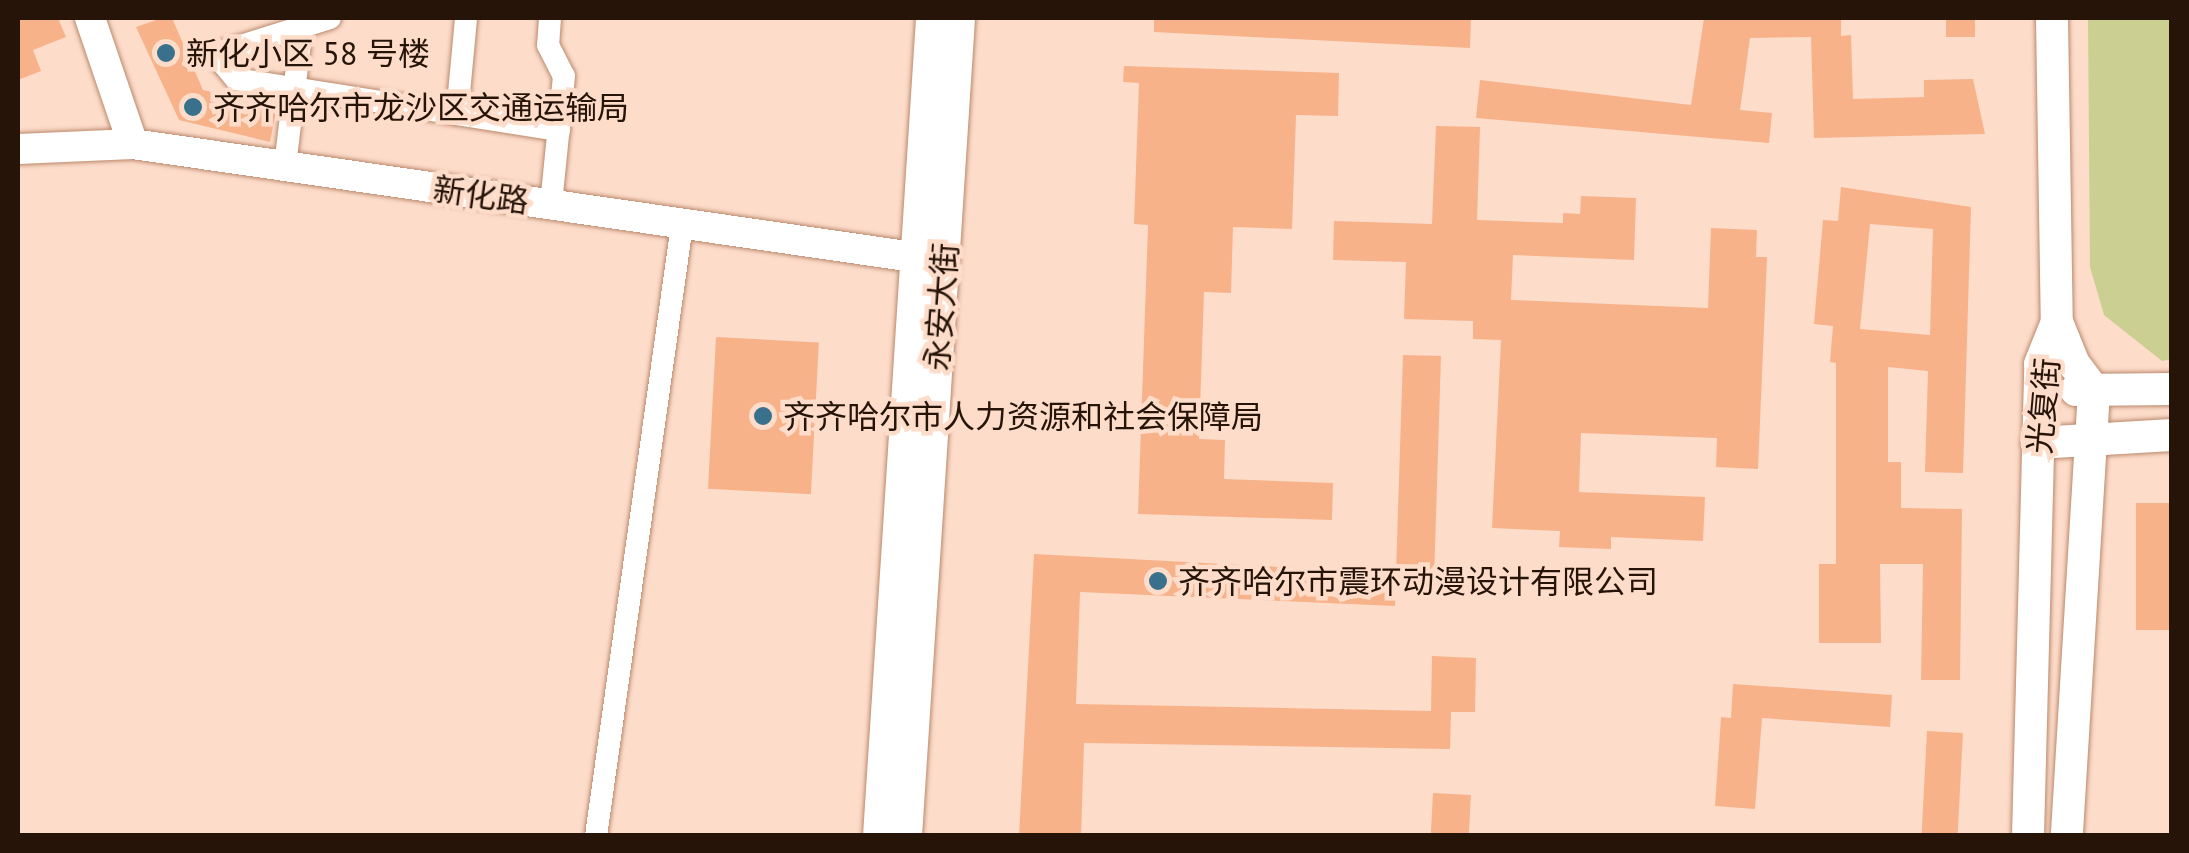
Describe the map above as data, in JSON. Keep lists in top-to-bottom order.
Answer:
{
  "streets": {
    "main road": ["永安大街", "光复街"],
    "street": ["新化路"]
  },
  "crossings": [
    ["新化路", "永安大街"]
  ],
  "places": [
    "新化小区 58 号楼",
    "齐齐哈尔市龙沙区交通运输局",
    "齐齐哈尔市人力资源和社会保障局",
    "齐齐哈尔市震环动漫设计有限公司"
  ]
}
